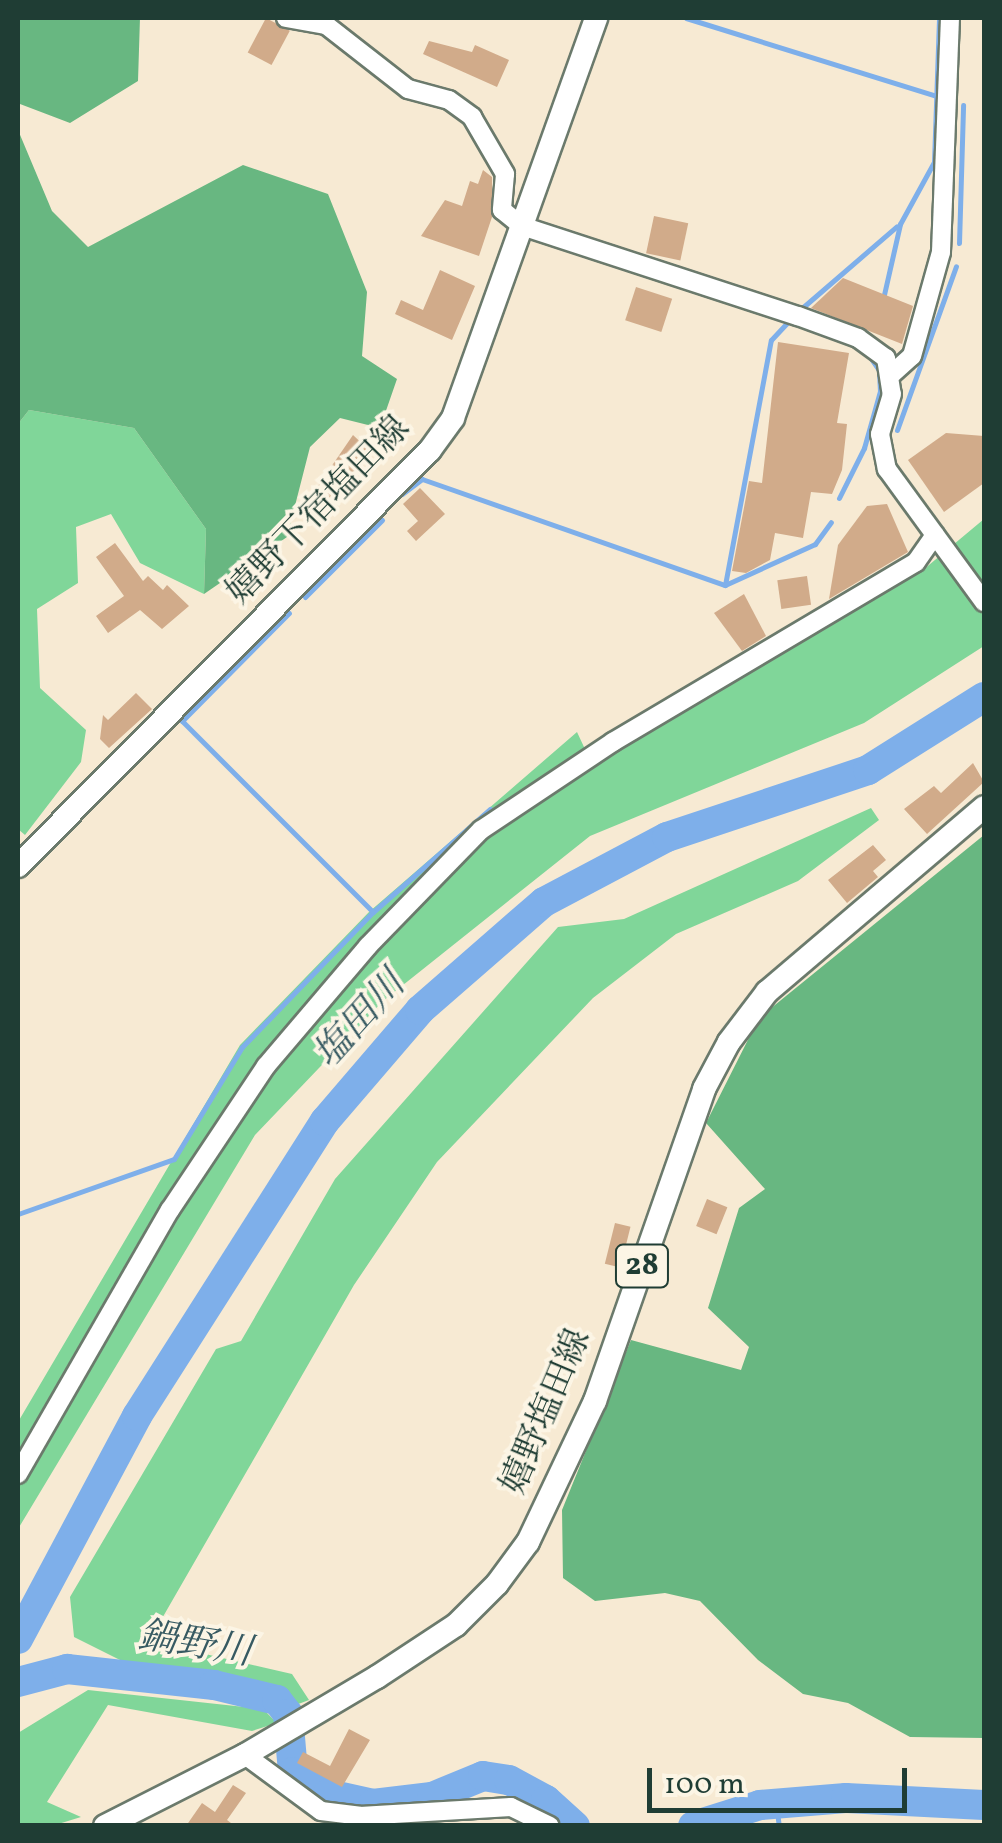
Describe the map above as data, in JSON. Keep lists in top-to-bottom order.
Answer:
{
  "streets": {
    "main road": ["嬉野下宿塩田線", "28", "嬉野塩田線"]
  },
  "water": ["塩田川", "鍋野川"],
  "scale_bar": "100 m"
}
